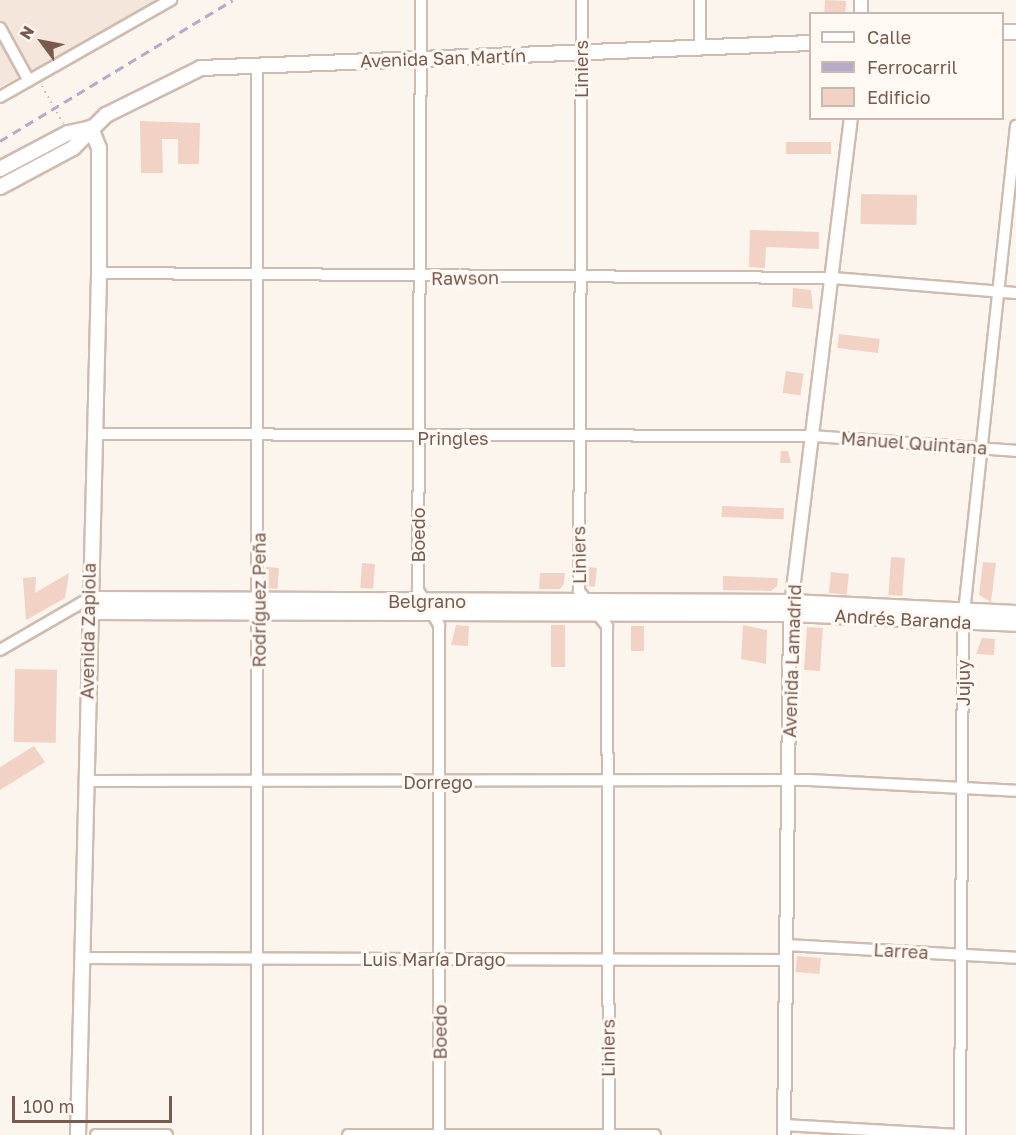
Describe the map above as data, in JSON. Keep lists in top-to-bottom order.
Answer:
{
  "streets": {
    "main road": [
      "Avenida San Martín",
      "Belgrano",
      "Andrés Baranda",
      "Avenida Zapiola"
    ],
    "street": [
      "Liniers",
      "Rawson",
      "Pringles",
      "Manuel Quintana",
      "Boedo",
      "Rodríguez Peña",
      "Avenida Lamadrid",
      "Jujuy",
      "Dorrego",
      "Larrea",
      "Luis María Drago"
    ]
  },
  "crossings": [
    ["Avenida San Martín", "Liniers"],
    ["Avenida San Martín", "Boedo"],
    ["Avenida San Martín", "Rodríguez Peña"],
    ["Avenida San Martín", "Avenida Zapiola"],
    ["Liniers", "Rawson"],
    ["Liniers", "Pringles"],
    ["Liniers", "Belgrano"],
    ["Liniers", "Dorrego"],
    ["Liniers", "Luis María Drago"],
    ["Rawson", "Boedo"],
    ["Rawson", "Rodríguez Peña"],
    ["Rawson", "Avenida Zapiola"],
    ["Rawson", "Avenida Lamadrid"],
    ["Rawson", "Jujuy"],
    ["Pringles", "Manuel Quintana"],
    ["Pringles", "Boedo"],
    ["Pringles", "Rodríguez Peña"],
    ["Pringles", "Avenida Zapiola"],
    ["Pringles", "Avenida Lamadrid"],
    ["Manuel Quintana", "Avenida Lamadrid"],
    ["Manuel Quintana", "Jujuy"],
    ["Boedo", "Belgrano"],
    ["Boedo", "Dorrego"],
    ["Boedo", "Luis María Drago"],
    ["Rodríguez Peña", "Belgrano"],
    ["Rodríguez Peña", "Dorrego"],
    ["Rodríguez Peña", "Luis María Drago"],
    ["Belgrano", "Andrés Baranda"],
    ["Belgrano", "Avenida Zapiola"],
    ["Belgrano", "Avenida Lamadrid"],
    ["Andrés Baranda", "Avenida Lamadrid"],
    ["Andrés Baranda", "Jujuy"],
    ["Avenida Zapiola", "Dorrego"],
    ["Avenida Zapiola", "Luis María Drago"],
    ["Avenida Lamadrid", "Dorrego"],
    ["Avenida Lamadrid", "Larrea"],
    ["Avenida Lamadrid", "Luis María Drago"],
    ["Jujuy", "Dorrego"],
    ["Jujuy", "Larrea"]
  ],
  "legend": ["Calle", "Ferrocarril", "Edificio"],
  "scale_bar": "100 m",
  "north": "top left"
}
